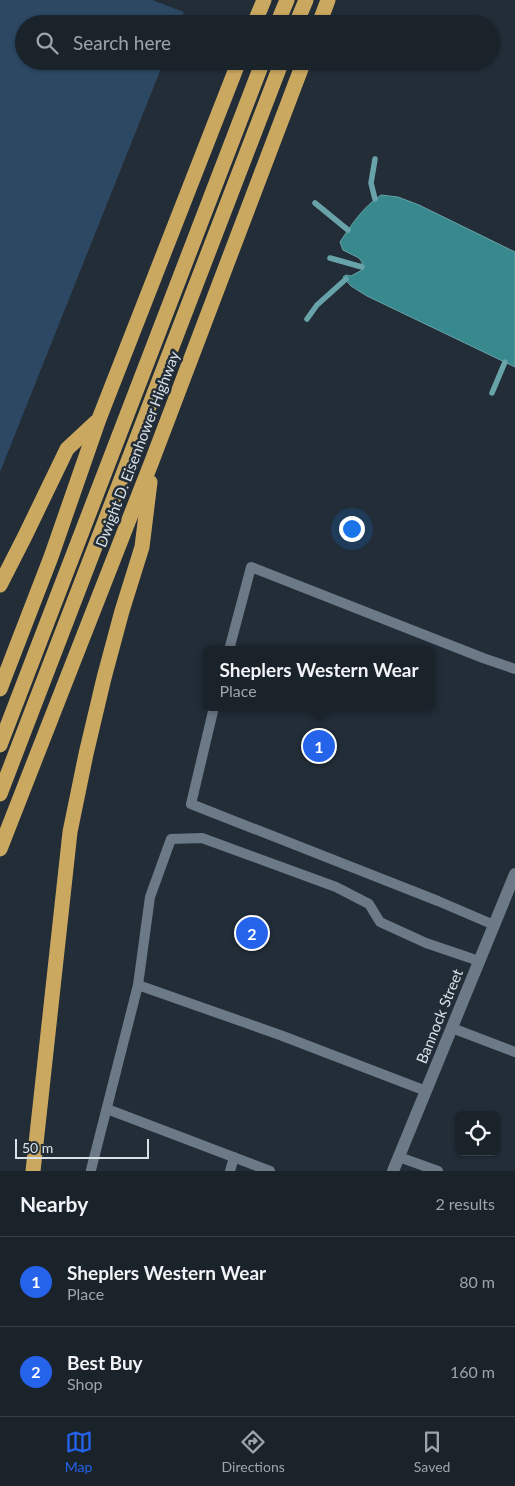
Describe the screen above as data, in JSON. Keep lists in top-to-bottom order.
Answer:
{
  "streets": {
    "highway": ["Dwight D. Eisenhower Highway"],
    "street": ["Bannock Street"]
  },
  "scale_bar": "50 m",
  "page": {
    "search": "Search here",
    "popup": ["Sheplers Western Wear", "Place"],
    "pins": ["1", "2"],
    "scale": "50 m",
    "heading": ["Nearby", "2 results"],
    "list": [
      {
        "mark": "1",
        "name": "Sheplers Western Wear",
        "note": "Place",
        "value": "80 m"
      },
      {
        "mark": "2",
        "name": "Best Buy",
        "note": "Shop",
        "value": "160 m"
      }
    ],
    "nav": ["Map", "Directions", "Saved"]
  }
}
